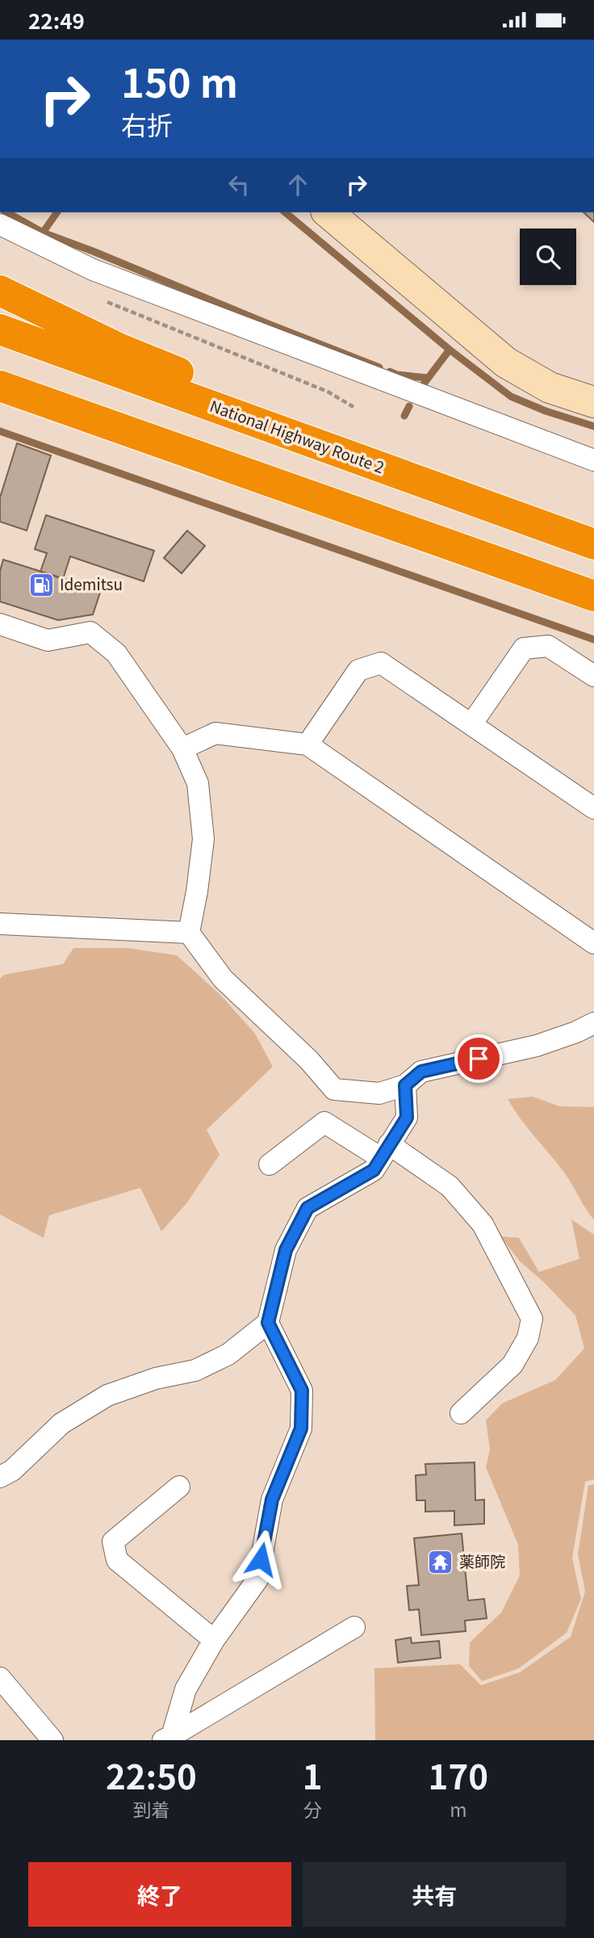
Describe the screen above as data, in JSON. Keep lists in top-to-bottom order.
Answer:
{
  "streets": {
    "highway": ["National Highway Route 2"]
  },
  "places": {
    "fuel station": ["Idemitsu"],
    "temple": ["薬師院"]
  },
  "page": {
    "status": "22:49",
    "turn": ["150 m", "右折"],
    "eta": [
      "22:50",
      "到着",
      "1",
      "分",
      "170",
      "m"
    ],
    "buttons": ["終了", "共有"]
  }
}
